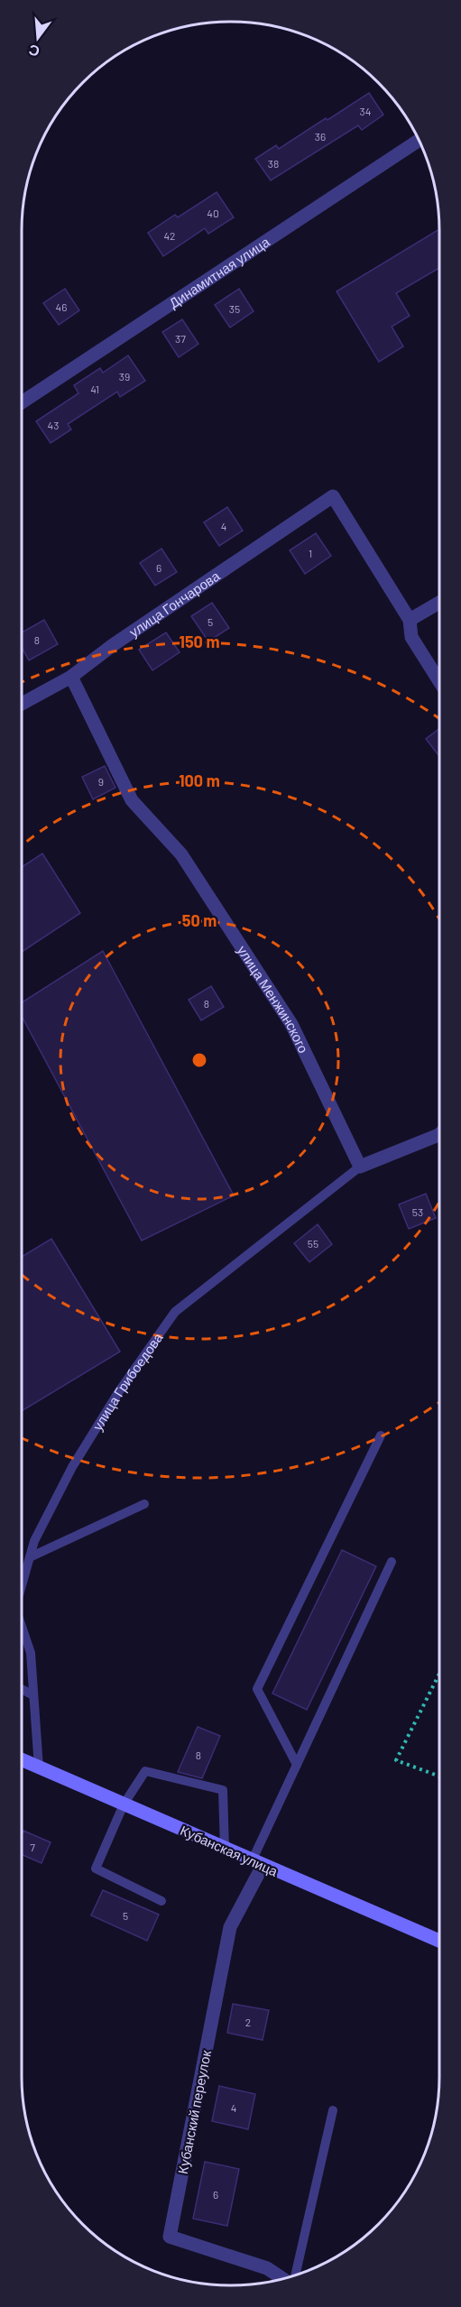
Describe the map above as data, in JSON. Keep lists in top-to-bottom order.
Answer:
{
  "streets": {
    "street": [
      "Динамитная улица",
      "улица Гончарова",
      "улица Менжинского",
      "улица Грибоедова",
      "Кубанская улица",
      "Кубанский переулок"
    ]
  },
  "crossings": [
    ["улица Гончарова", "улица Менжинского"],
    ["улица Менжинского", "улица Грибоедова"],
    ["улица Грибоедова", "Кубанская улица"],
    ["Кубанская улица", "Кубанский переулок"]
  ],
  "house_numbers": [
    "34",
    "36",
    "38",
    "40",
    "42",
    "46",
    "35",
    "37",
    "39",
    "41",
    "43",
    "4",
    "1",
    "6",
    "5",
    "8",
    "9",
    "8",
    "53",
    "55",
    "8",
    "7",
    "5",
    "2",
    "4",
    "6"
  ],
  "north": "bottom",
  "rings": ["150 m", "100 m", "50 m"]
}
